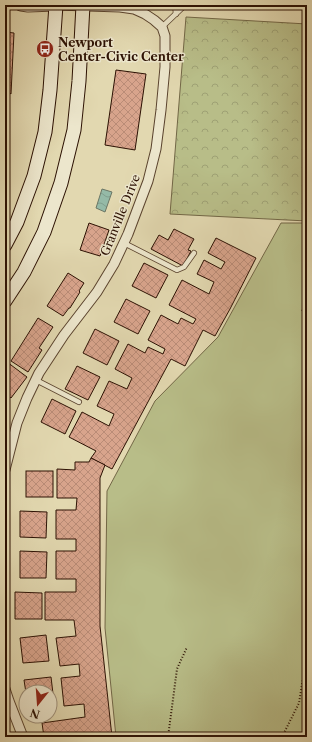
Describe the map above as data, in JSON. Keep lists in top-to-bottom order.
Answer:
{
  "streets": {
    "street": ["Granville Drive"]
  },
  "places": {
    "bus stop": ["Newport Center-Civic Center"]
  },
  "north": "bottom"
}
